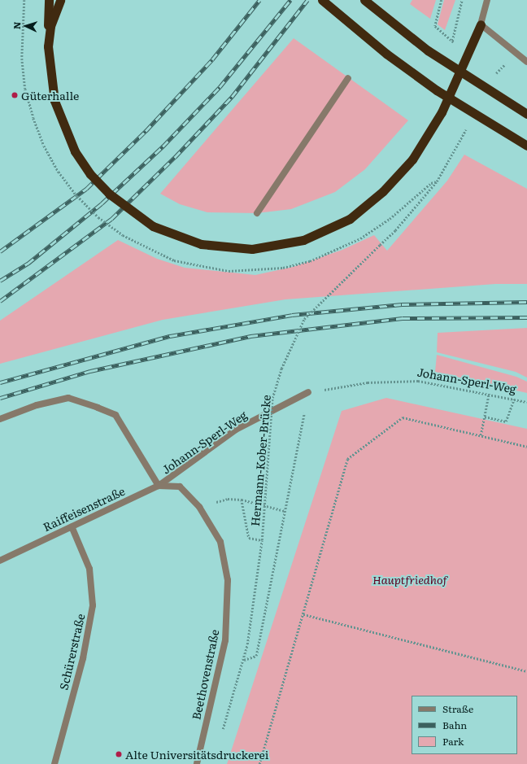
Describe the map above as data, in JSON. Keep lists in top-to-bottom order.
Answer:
{
  "streets": {
    "street": [
      "Johann-Sperl-Weg",
      "Raiffeisenstraße",
      "Schürerstraße",
      "Beethovenstraße"
    ],
    "path": ["Hermann-Kober-Brücke"]
  },
  "crossings": [
    ["Johann-Sperl-Weg", "Raiffeisenstraße"],
    ["Raiffeisenstraße", "Schürerstraße"],
    ["Raiffeisenstraße", "Beethovenstraße"]
  ],
  "parks": ["Hauptfriedhof"],
  "places": ["Güterhalle", "Alte Universitätsdruckerei"],
  "legend": ["Straße", "Bahn", "Park"],
  "north": "left"
}
